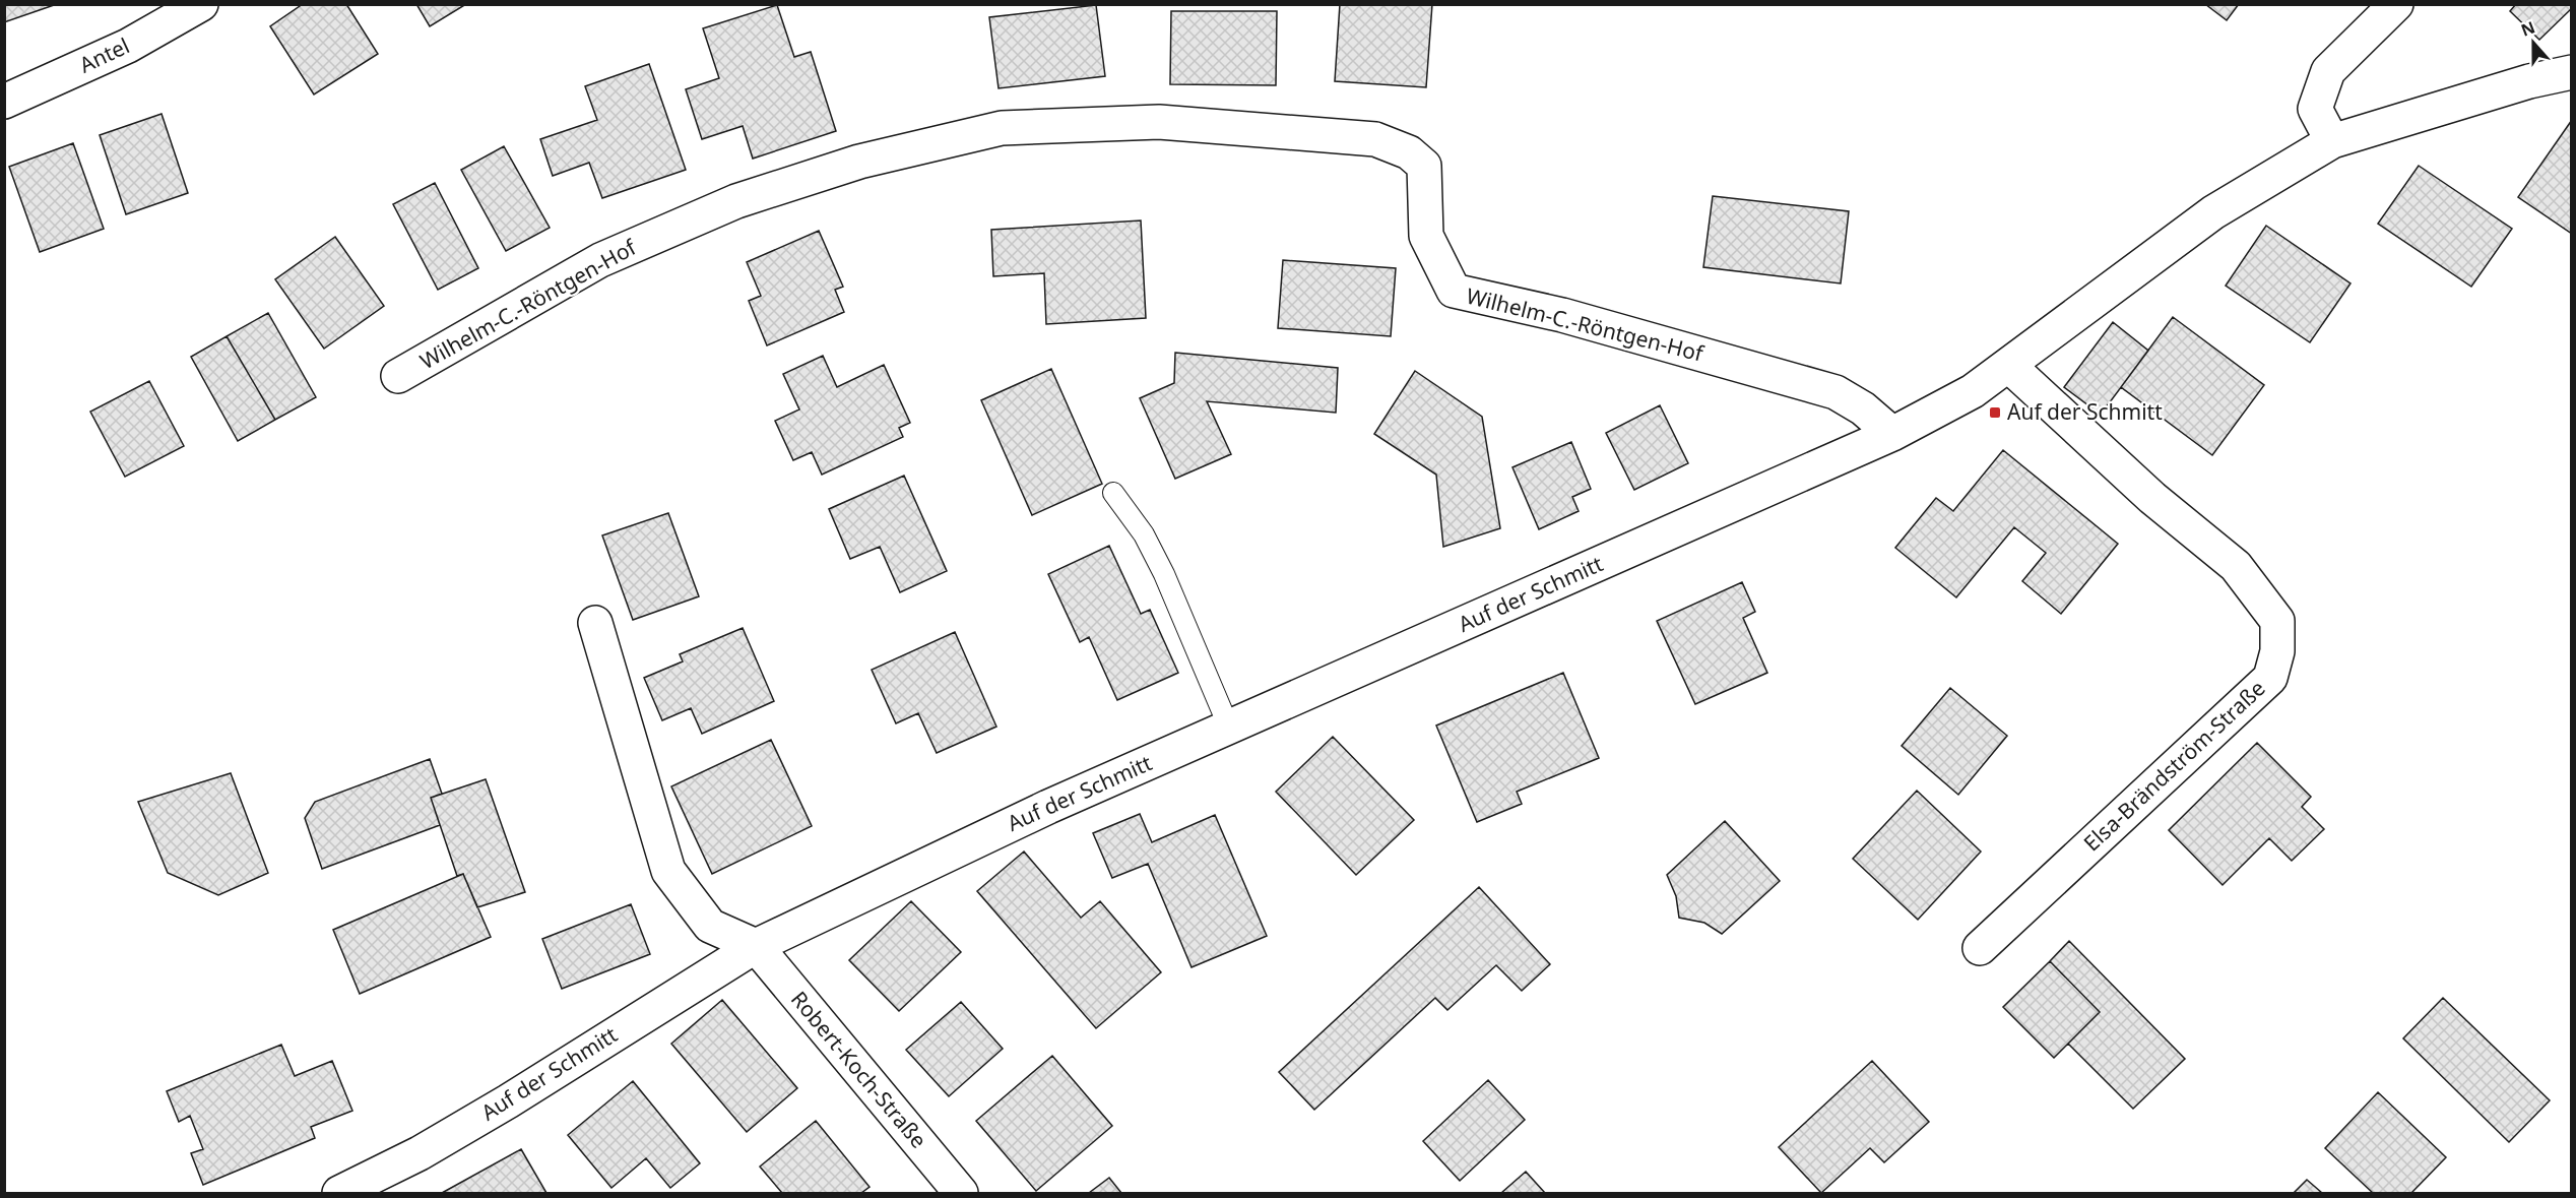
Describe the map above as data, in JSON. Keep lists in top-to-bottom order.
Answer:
{
  "streets": {
    "street": [
      "Antel",
      "Wilhelm-C.-Röntgen-Hof",
      "Auf der Schmitt",
      "Elsa-Brändström-Straße",
      "Robert-Koch-Straße"
    ]
  },
  "crossings": [
    ["Wilhelm-C.-Röntgen-Hof", "Auf der Schmitt"],
    ["Auf der Schmitt", "Elsa-Brändström-Straße"],
    ["Auf der Schmitt", "Robert-Koch-Straße"]
  ],
  "places": {
    "transit": ["Auf der Schmitt"]
  },
  "north": "top"
}
